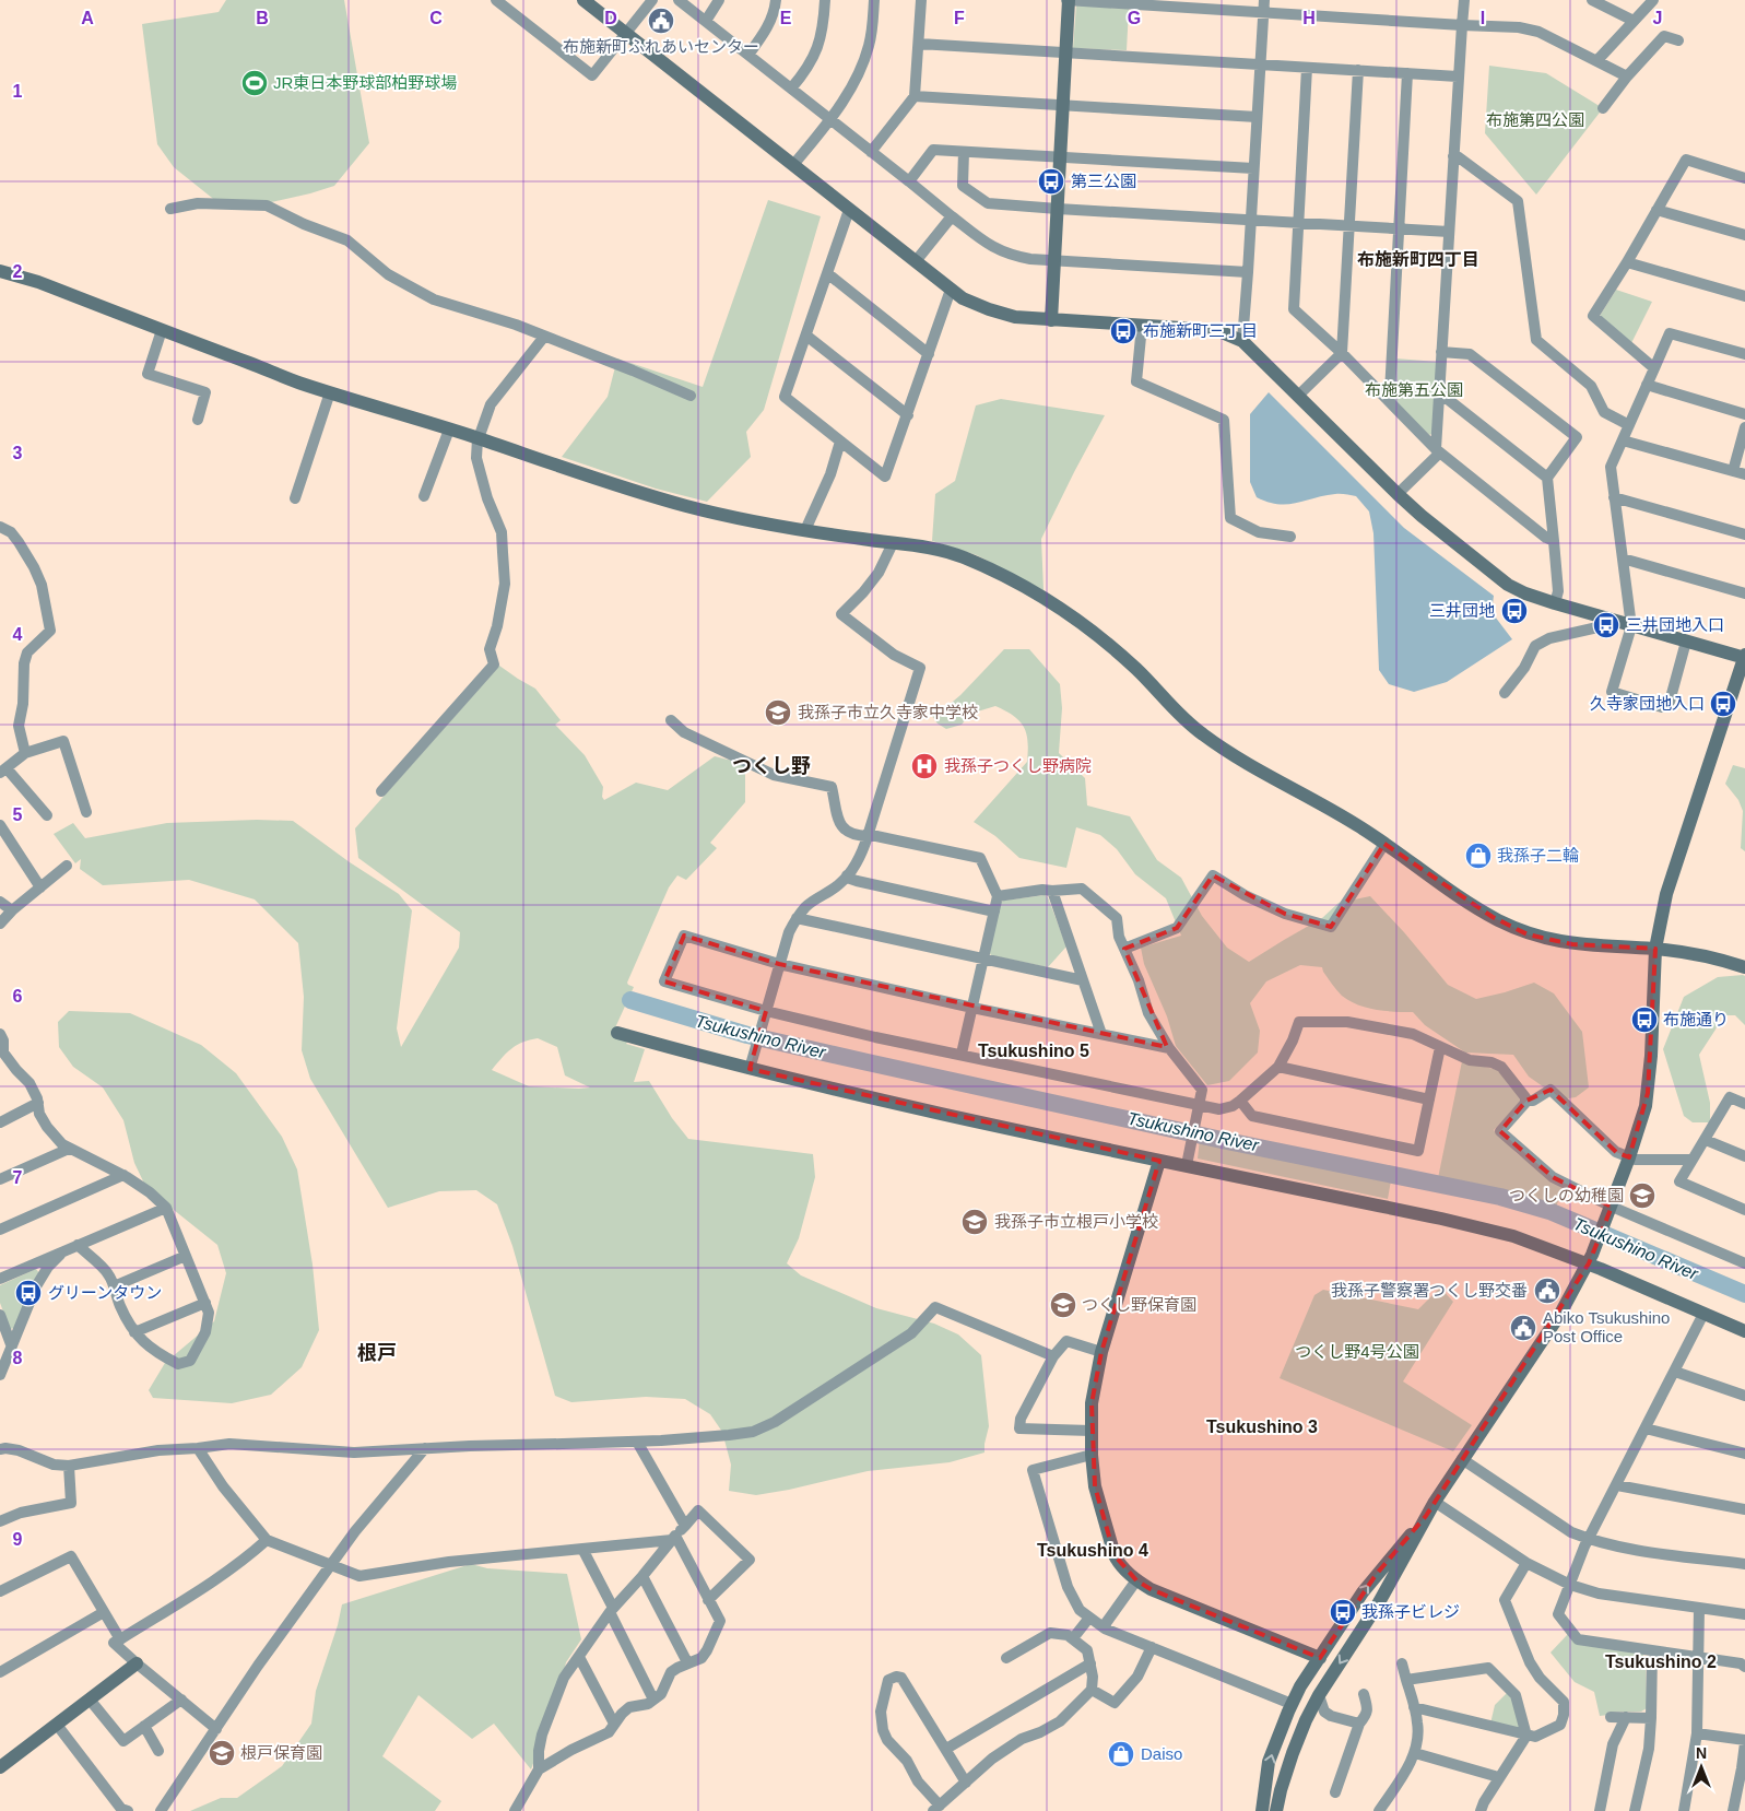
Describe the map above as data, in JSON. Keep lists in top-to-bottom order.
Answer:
{
  "districts": [
    "布施新町四丁目",
    "つくし野",
    "Tsukushino 5",
    "根戸",
    "Tsukushino 3",
    "Tsukushino 4",
    "Tsukushino 2"
  ],
  "water": ["Tsukushino River"],
  "parks": ["布施第四公園", "布施第五公園", "つくし野4号公園"],
  "places": {
    "public building": ["布施新町ふれあいセンター", "我孫子警察署つくし野交番", "Abiko Tsukushino Post Office"],
    "sports": ["JR東日本野球部柏野球場"],
    "bus stop": [
      "第三公園",
      "布施新町三丁目",
      "三井団地",
      "三井団地入口",
      "久寺家団地入口",
      "布施通り",
      "グリーンタウン",
      "我孫子ビレジ"
    ],
    "school or university": [
      "我孫子市立久寺家中学校",
      "つくしの幼稚園",
      "我孫子市立根戸小学校",
      "つくし野保育園",
      "根戸保育園"
    ],
    "hospital": ["我孫子つくし野病院"],
    "shop": ["我孫子二輪", "Daiso"]
  },
  "north": "top",
  "grid": {
    "columns": [
      "A",
      "B",
      "C",
      "D",
      "E",
      "F",
      "G",
      "H",
      "I",
      "J"
    ],
    "rows": [
      "1",
      "2",
      "3",
      "4",
      "5",
      "6",
      "7",
      "8",
      "9"
    ]
  }
}
